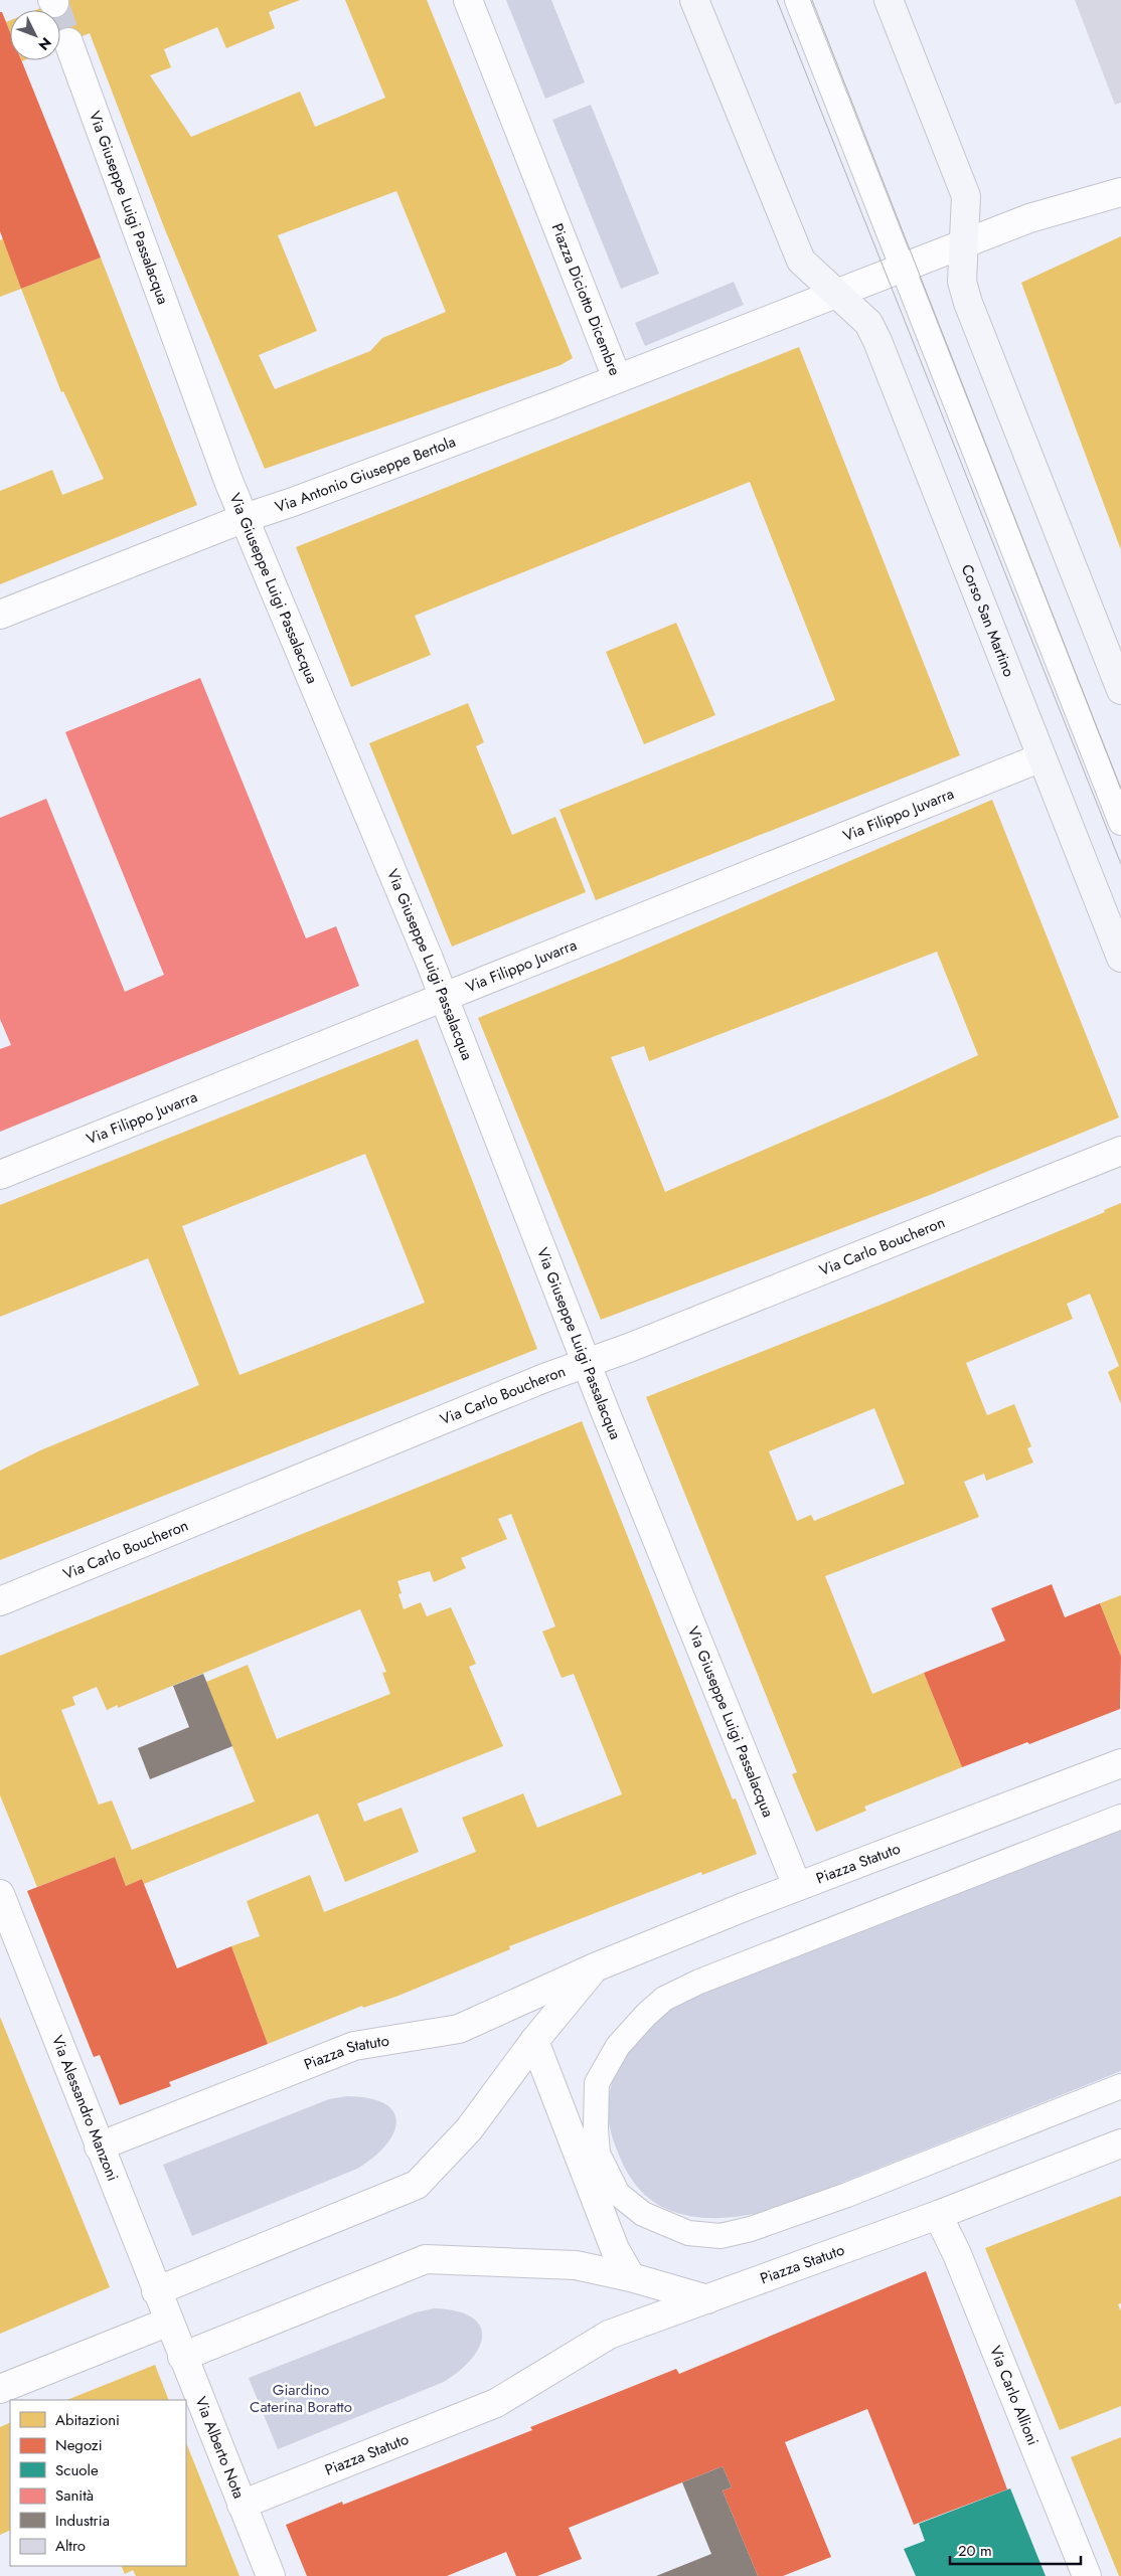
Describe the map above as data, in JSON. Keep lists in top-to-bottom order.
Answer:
{
  "streets": {
    "main road": ["Corso San Martino"],
    "street": [
      "Via Giuseppe Luigi Passalacqua",
      "Piazza Diciotto Dicembre",
      "Via Antonio Giuseppe Bertola",
      "Via Filippo Juvarra",
      "Via Carlo Boucheron",
      "Piazza Statuto",
      "Via Alessandro Manzoni",
      "Via Carlo Allioni",
      "Via Alberto Nota"
    ]
  },
  "crossings": [
    ["Via Giuseppe Luigi Passalacqua", "Via Antonio Giuseppe Bertola"],
    ["Via Giuseppe Luigi Passalacqua", "Via Filippo Juvarra"],
    ["Via Giuseppe Luigi Passalacqua", "Via Carlo Boucheron"],
    ["Via Giuseppe Luigi Passalacqua", "Piazza Statuto"],
    ["Piazza Diciotto Dicembre", "Via Antonio Giuseppe Bertola"],
    ["Piazza Diciotto Dicembre", "Corso San Martino"],
    ["Corso San Martino", "Via Filippo Juvarra"],
    ["Piazza Statuto", "Via Alessandro Manzoni"],
    ["Piazza Statuto", "Via Carlo Allioni"],
    ["Piazza Statuto", "Via Alberto Nota"],
    ["Via Alessandro Manzoni", "Via Alberto Nota"]
  ],
  "parks": ["Giardino Caterina Boratto"],
  "legend": [
    "Abitazioni",
    "Negozi",
    "Scuole",
    "Sanità",
    "Industria",
    "Altro"
  ],
  "scale_bar": "20 m",
  "north": "bottom right"
}
